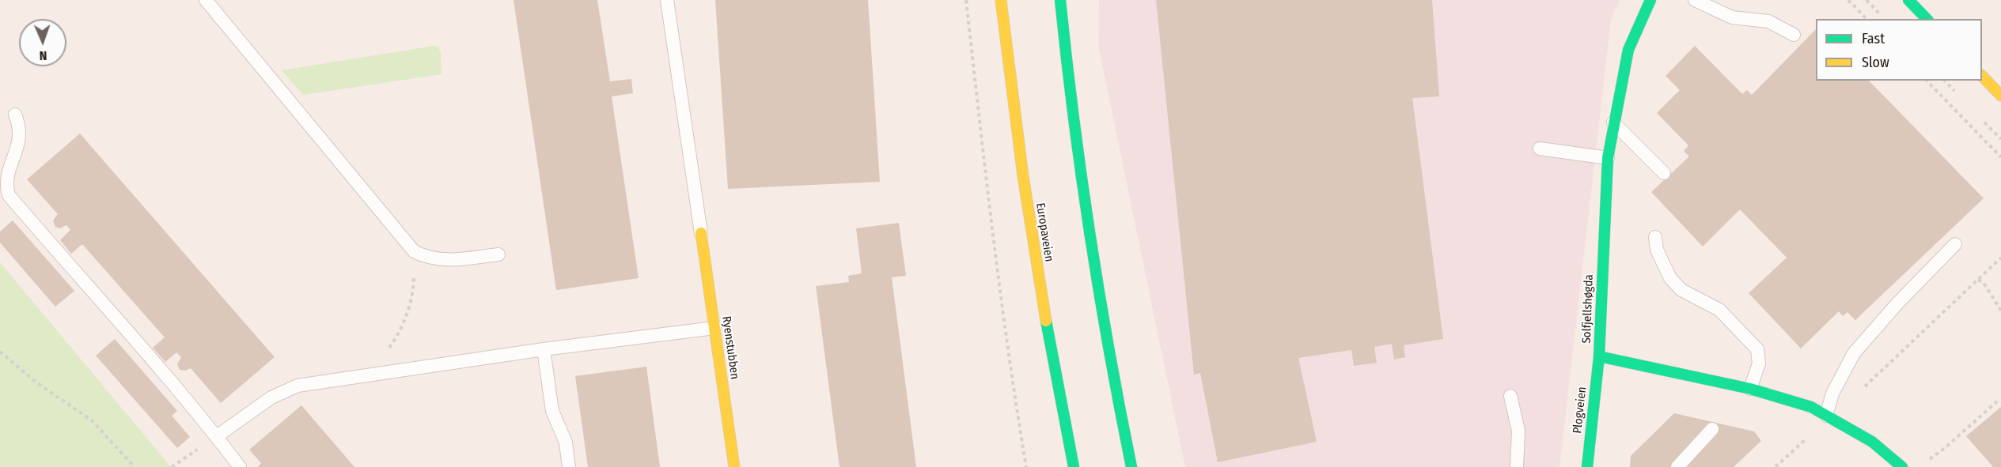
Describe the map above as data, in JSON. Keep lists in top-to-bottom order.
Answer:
{
  "streets": {
    "main road": [
      "Europaveien",
      "Solfjellshøgda",
      "Ryenstubben",
      "Plogveien"
    ]
  },
  "crossings": [
    ["Solfjellshøgda", "Plogveien"]
  ],
  "legend": ["Fast", "Slow"],
  "north": "bottom"
}
